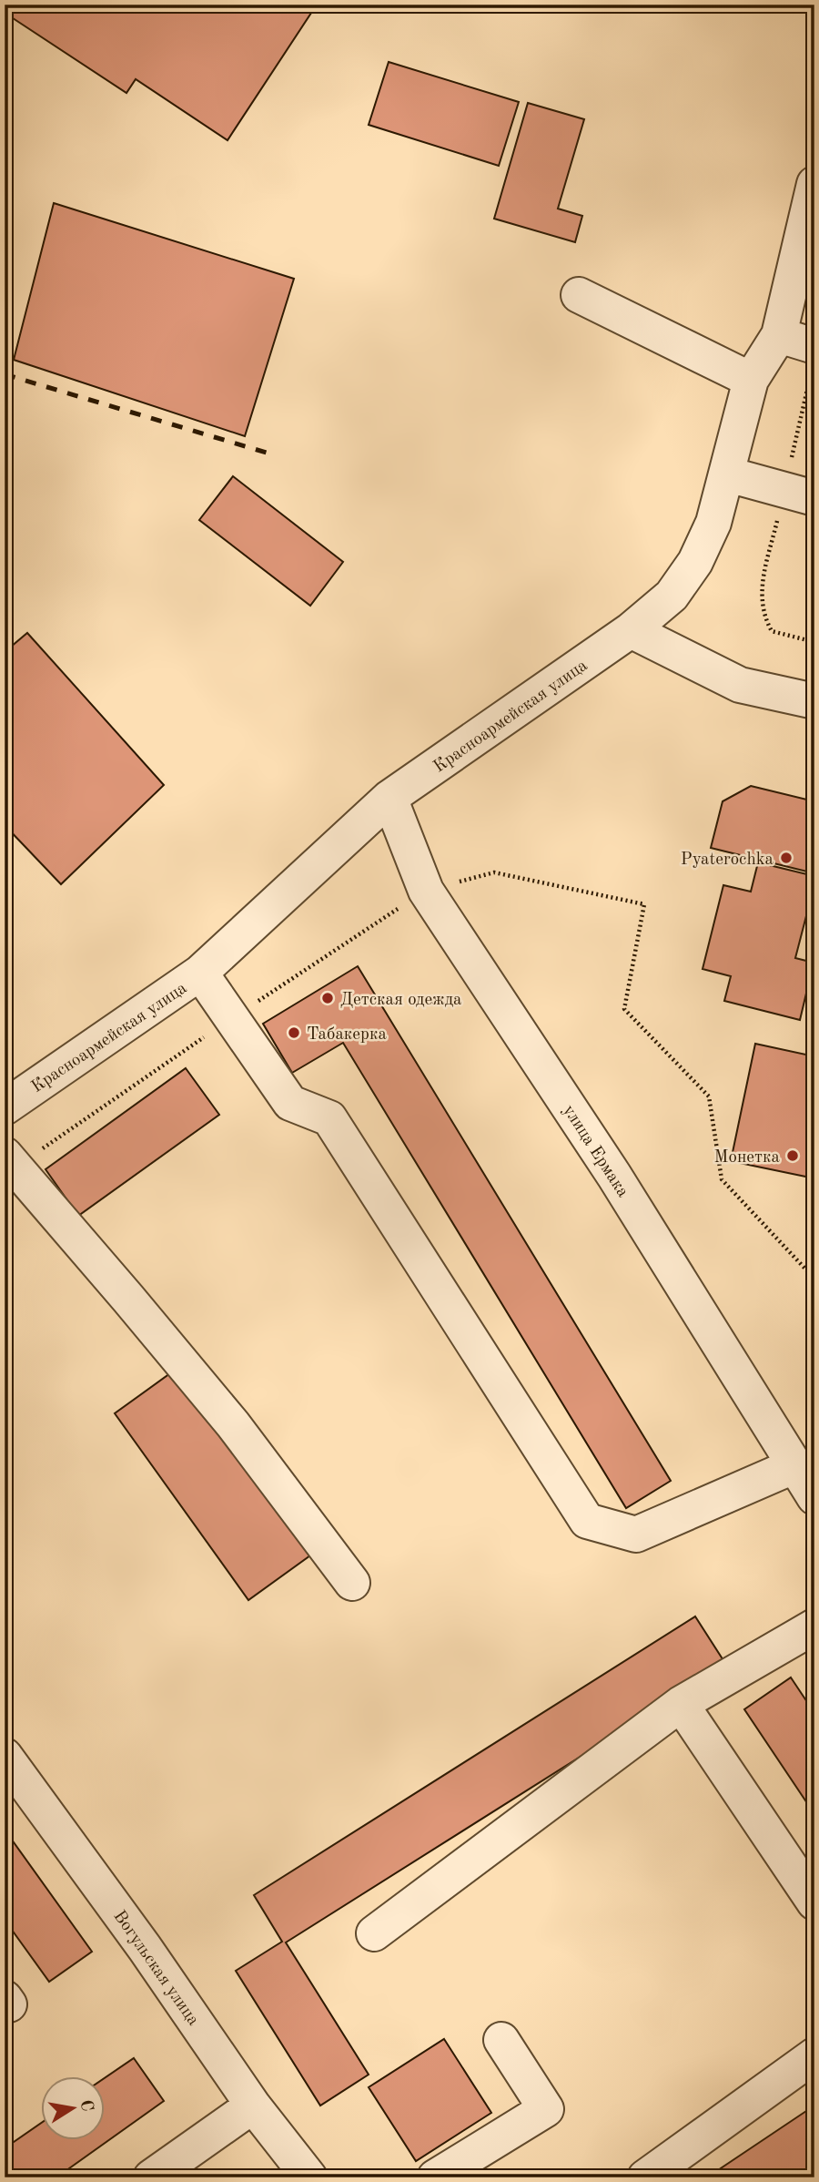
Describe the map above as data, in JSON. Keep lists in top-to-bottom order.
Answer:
{
  "streets": {
    "street": ["Красноармейская улица", "улица Ермака", "Вогульская улица"]
  },
  "crossings": [
    ["Красноармейская улица", "улица Ермака"]
  ],
  "places": [
    "Pyaterochka",
    "Детская одежда",
    "Табакерка",
    "Монетка"
  ],
  "north": "right"
}
